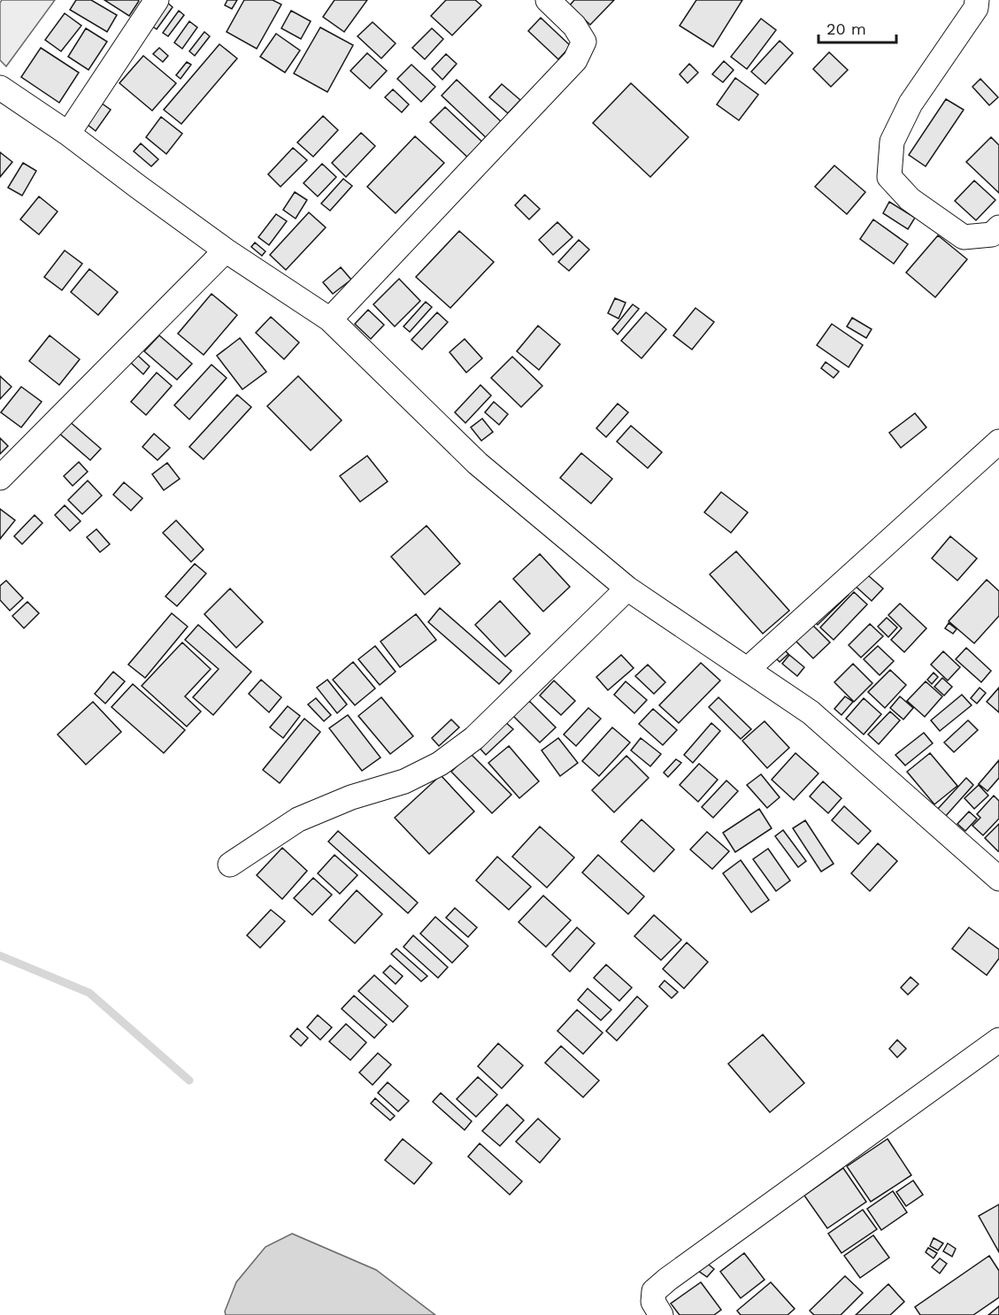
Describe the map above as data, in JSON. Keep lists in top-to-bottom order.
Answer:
{
  "scale_bar": "20 m"
}
